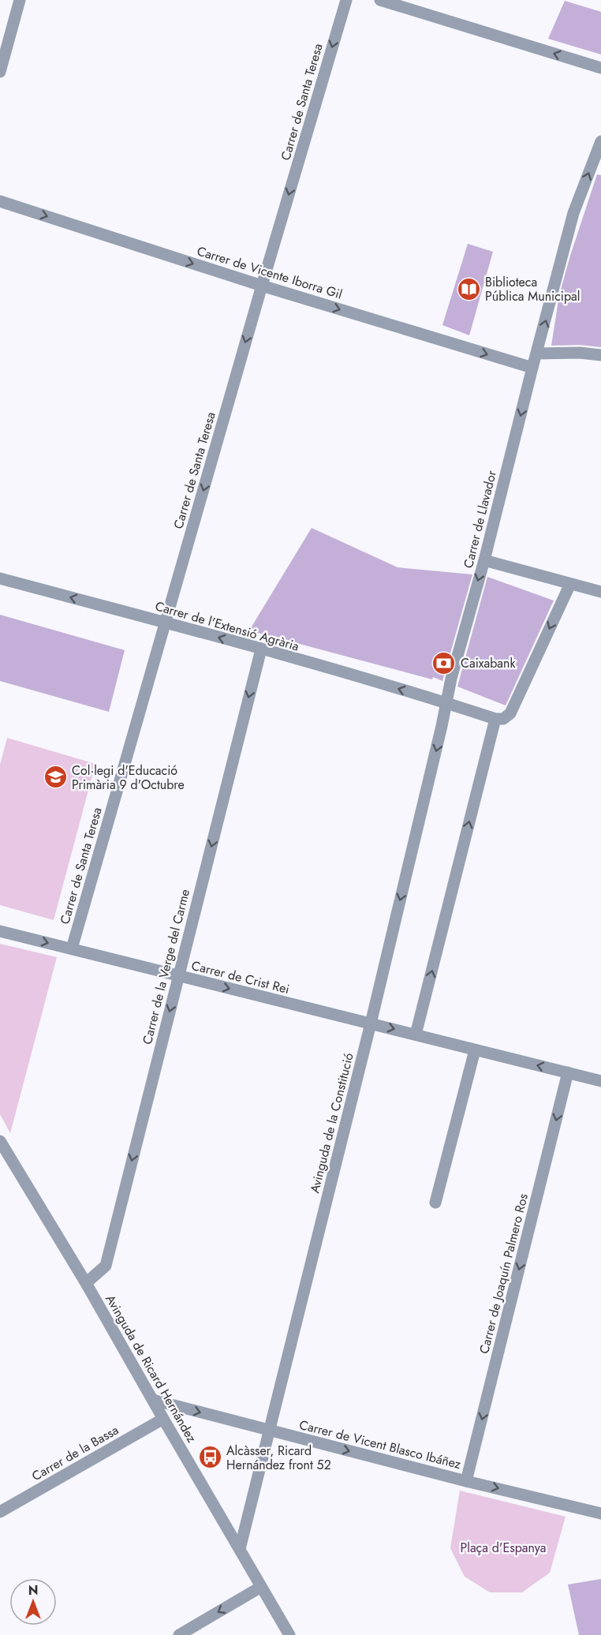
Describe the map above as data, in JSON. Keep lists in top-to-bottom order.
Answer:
{
  "streets": {
    "street": [
      "Carrer de Santa Teresa",
      "Carrer de Vicente Iborra Gil",
      "Carrer de Llavador",
      "Carrer de l'Extensió Agrària",
      "Carrer de la Verge del Carme",
      "Carrer de Crist Rei",
      "Avinguda de la Constitució",
      "Carrer de Joaquín Palmero Ros",
      "Avinguda de Ricard Hernández",
      "Carrer de Vicent Blasco Ibáñez",
      "Carrer de la Bassa"
    ]
  },
  "crossings": [
    ["Carrer de Santa Teresa", "Carrer de Vicente Iborra Gil"],
    ["Carrer de Santa Teresa", "Carrer de l'Extensió Agrària"],
    ["Carrer de Santa Teresa", "Carrer de Crist Rei"],
    ["Carrer de Vicente Iborra Gil", "Carrer de Llavador"],
    ["Carrer de Llavador", "Carrer de l'Extensió Agrària"],
    ["Carrer de Llavador", "Avinguda de la Constitució"],
    ["Carrer de l'Extensió Agrària", "Carrer de la Verge del Carme"],
    ["Carrer de l'Extensió Agrària", "Avinguda de la Constitució"],
    ["Carrer de la Verge del Carme", "Carrer de Crist Rei"],
    ["Carrer de la Verge del Carme", "Avinguda de Ricard Hernández"],
    ["Carrer de Crist Rei", "Avinguda de la Constitució"],
    ["Carrer de Crist Rei", "Carrer de Joaquín Palmero Ros"],
    ["Avinguda de la Constitució", "Avinguda de Ricard Hernández"],
    ["Avinguda de la Constitució", "Carrer de Vicent Blasco Ibáñez"],
    ["Carrer de Joaquín Palmero Ros", "Carrer de Vicent Blasco Ibáñez"],
    ["Avinguda de Ricard Hernández", "Carrer de Vicent Blasco Ibáñez"],
    ["Avinguda de Ricard Hernández", "Carrer de la Bassa"]
  ],
  "one_way": [
    "Carrer de Santa Teresa",
    "Carrer de Vicente Iborra Gil",
    "Carrer de l'Extensió Agrària",
    "Carrer de la Verge del Carme",
    "Carrer de Vicent Blasco Ibáñez"
  ],
  "parks": ["Plaça d'Espanya"],
  "places": {
    "library": ["Biblioteca Pública Municipal"],
    "bank": ["Caixabank"],
    "school or university": ["Col·legi d'Educació Primària 9 d'Octubre"],
    "bus stop": ["Alcàsser, Ricard Hernández front 52"]
  },
  "north": "top"
}
